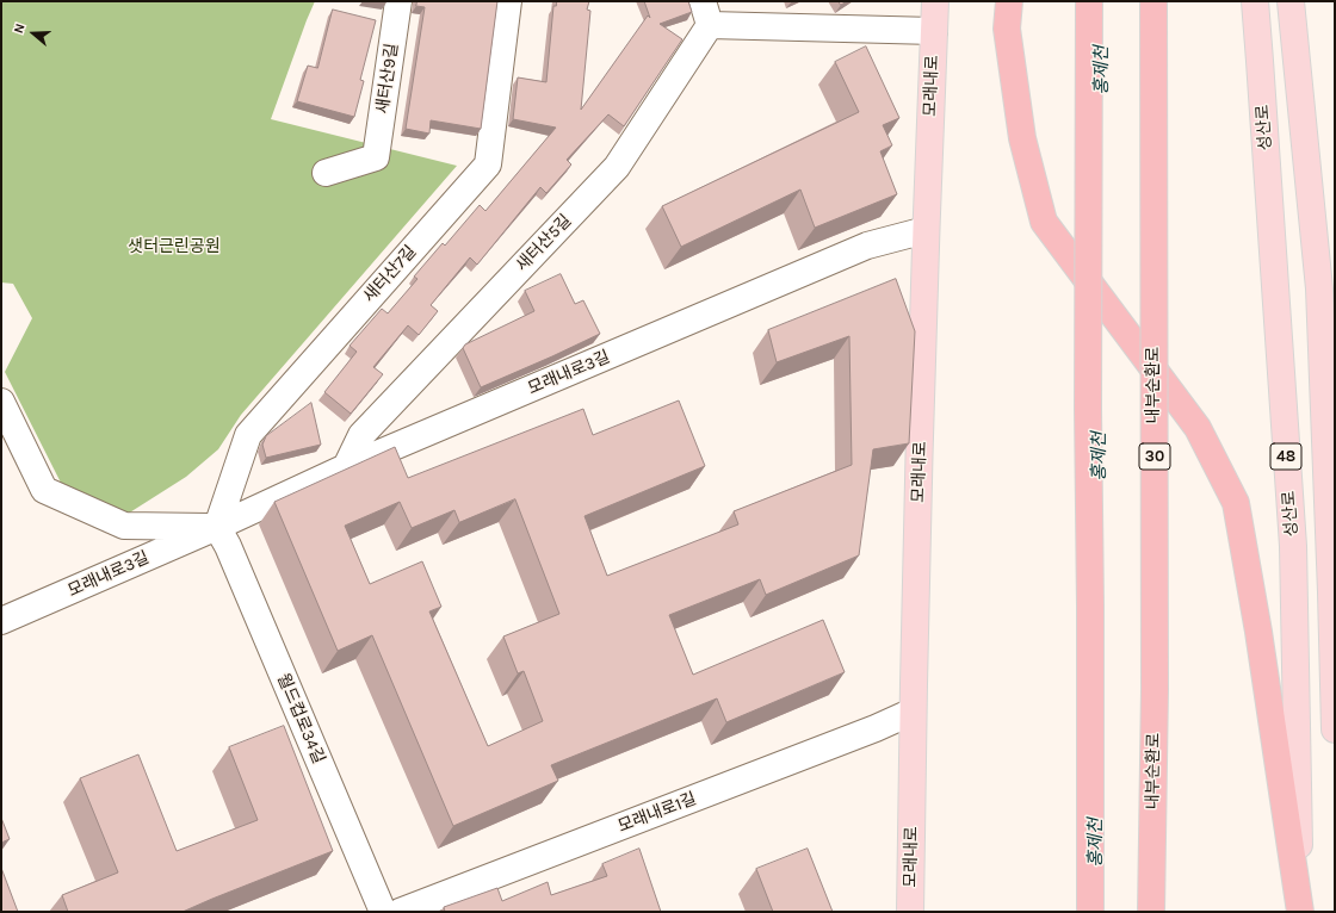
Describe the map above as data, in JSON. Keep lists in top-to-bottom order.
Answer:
{
  "streets": {
    "highway": ["내부순환로", "30"],
    "main road": ["모래내로", "성산로", "48"],
    "street": [
      "새터산9길",
      "새터산5길",
      "새터산7길",
      "모래내로3길",
      "월드컵로34길",
      "모래내로1길"
    ]
  },
  "crossings": [
    ["모래내로", "새터산5길"],
    ["모래내로", "모래내로3길"],
    ["모래내로", "모래내로1길"],
    ["새터산5길", "모래내로3길"],
    ["새터산7길", "모래내로3길"],
    ["새터산7길", "월드컵로34길"],
    ["모래내로3길", "월드컵로34길"]
  ],
  "water": ["홍제천"],
  "parks": ["샛터근린공원"],
  "north": "left"
}
